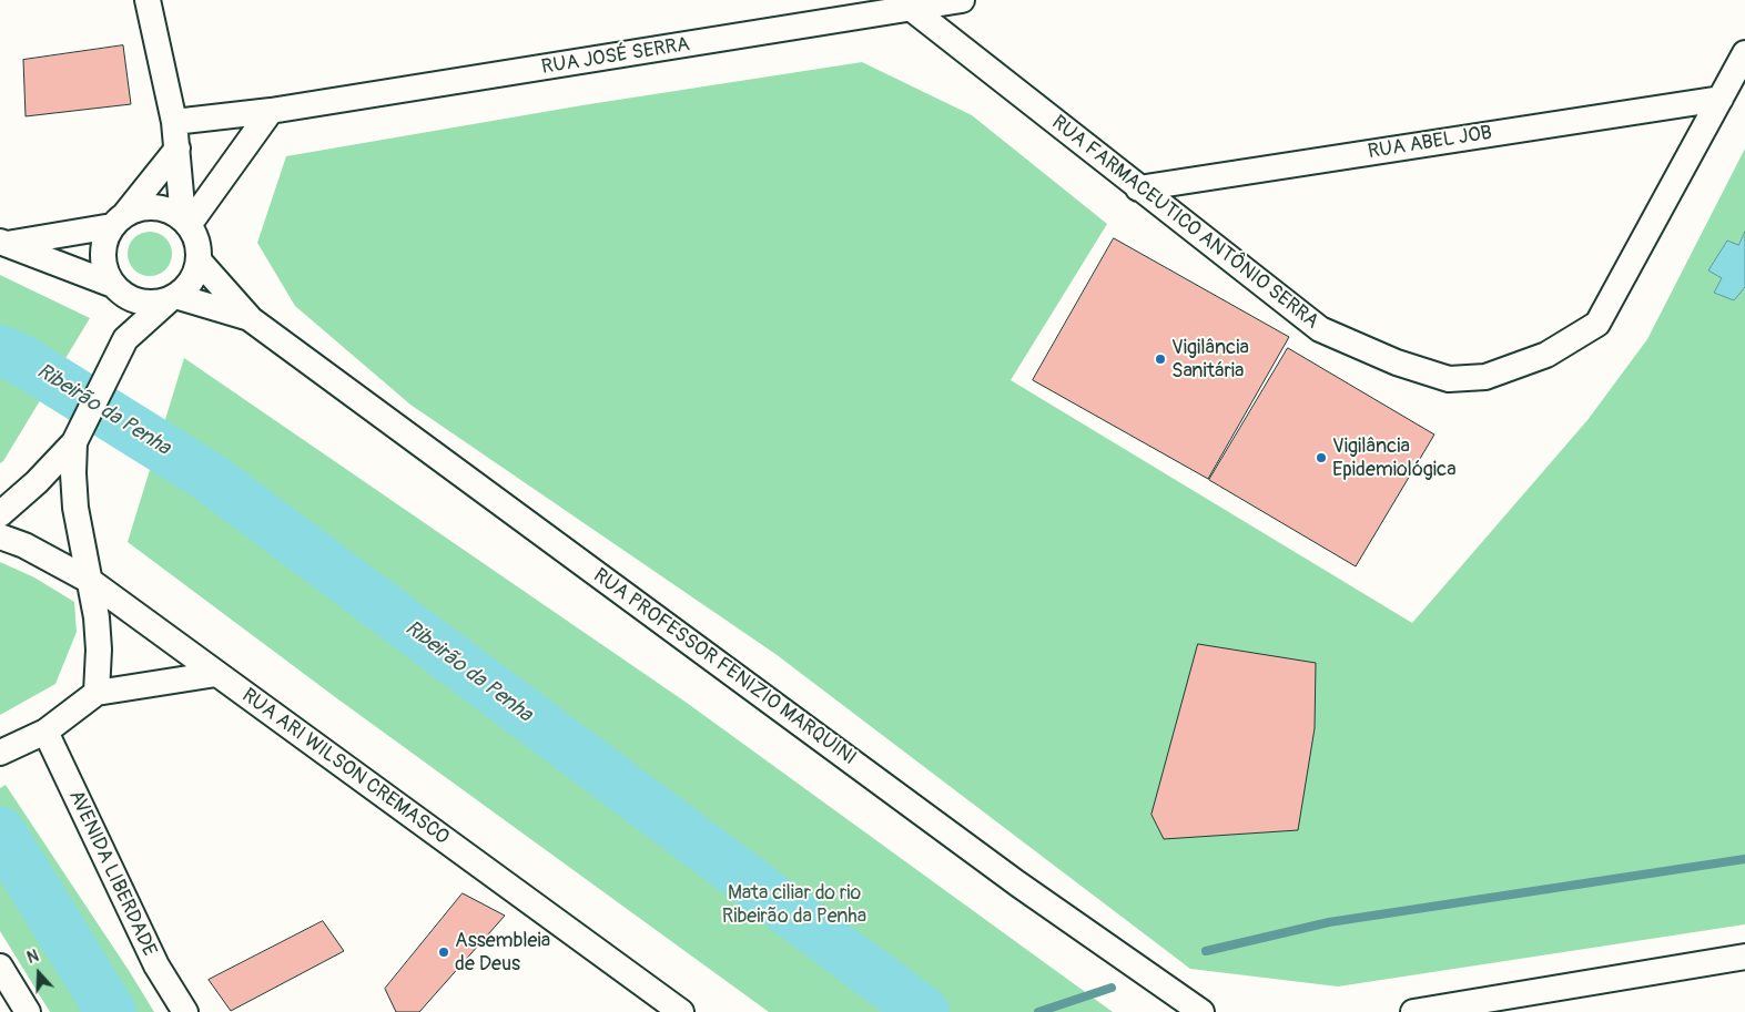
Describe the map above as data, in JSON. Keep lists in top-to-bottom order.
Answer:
{
  "streets": {
    "street": [
      "RUA JOSÉ SERRA",
      "RUA ABEL JOB",
      "RUA FARMACEUTICO ANTÔNIO SERRA",
      "RUA PROFESSOR FENIZIO MARQUINI",
      "RUA ARI WILSON CREMASCO",
      "AVENIDA LIBERDADE"
    ]
  },
  "crossings": [
    ["RUA JOSÉ SERRA", "RUA FARMACEUTICO ANTÔNIO SERRA"],
    ["RUA ABEL JOB", "RUA FARMACEUTICO ANTÔNIO SERRA"]
  ],
  "water": ["Ribeirão da Penha"],
  "parks": ["Mata ciliar do rio Ribeirão da Penha"],
  "places": ["Vigilância Sanitária", "Vigilância Epidemiológica", "Assembleia de Deus"],
  "north": "top"
}
